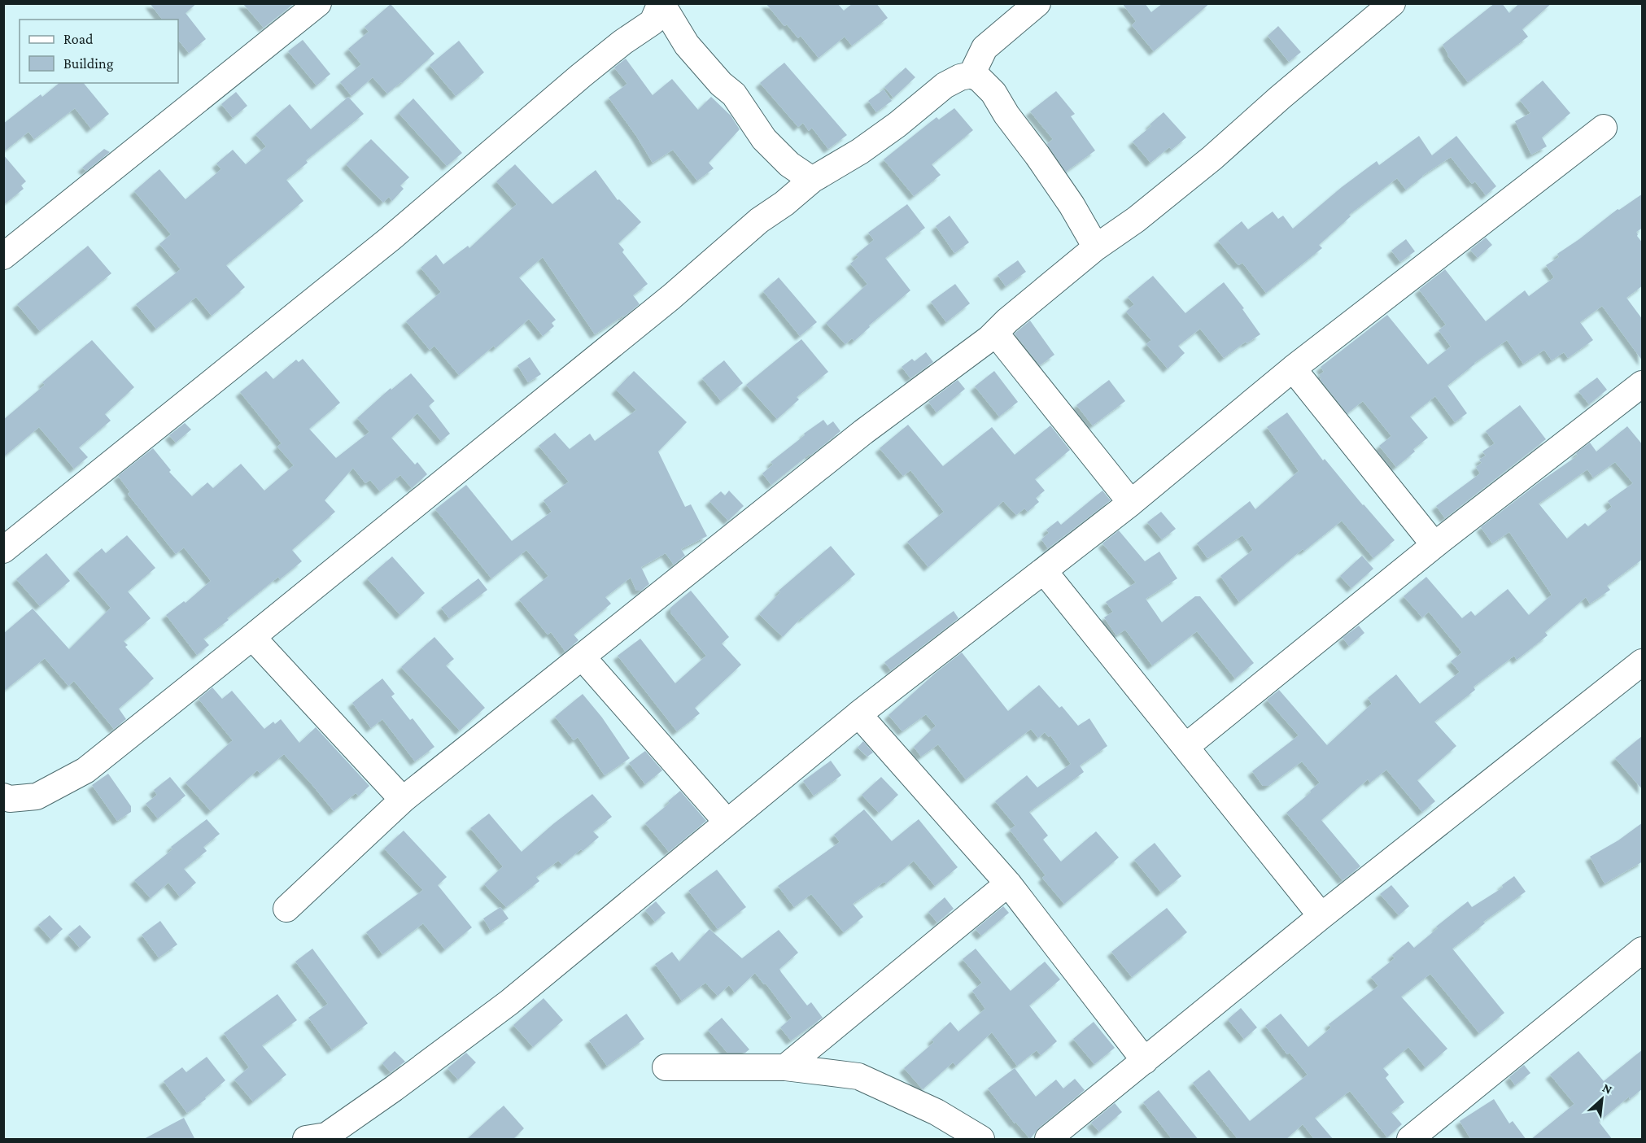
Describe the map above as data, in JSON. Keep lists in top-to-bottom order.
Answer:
{
  "legend": ["Road", "Building"],
  "north": "top right"
}
